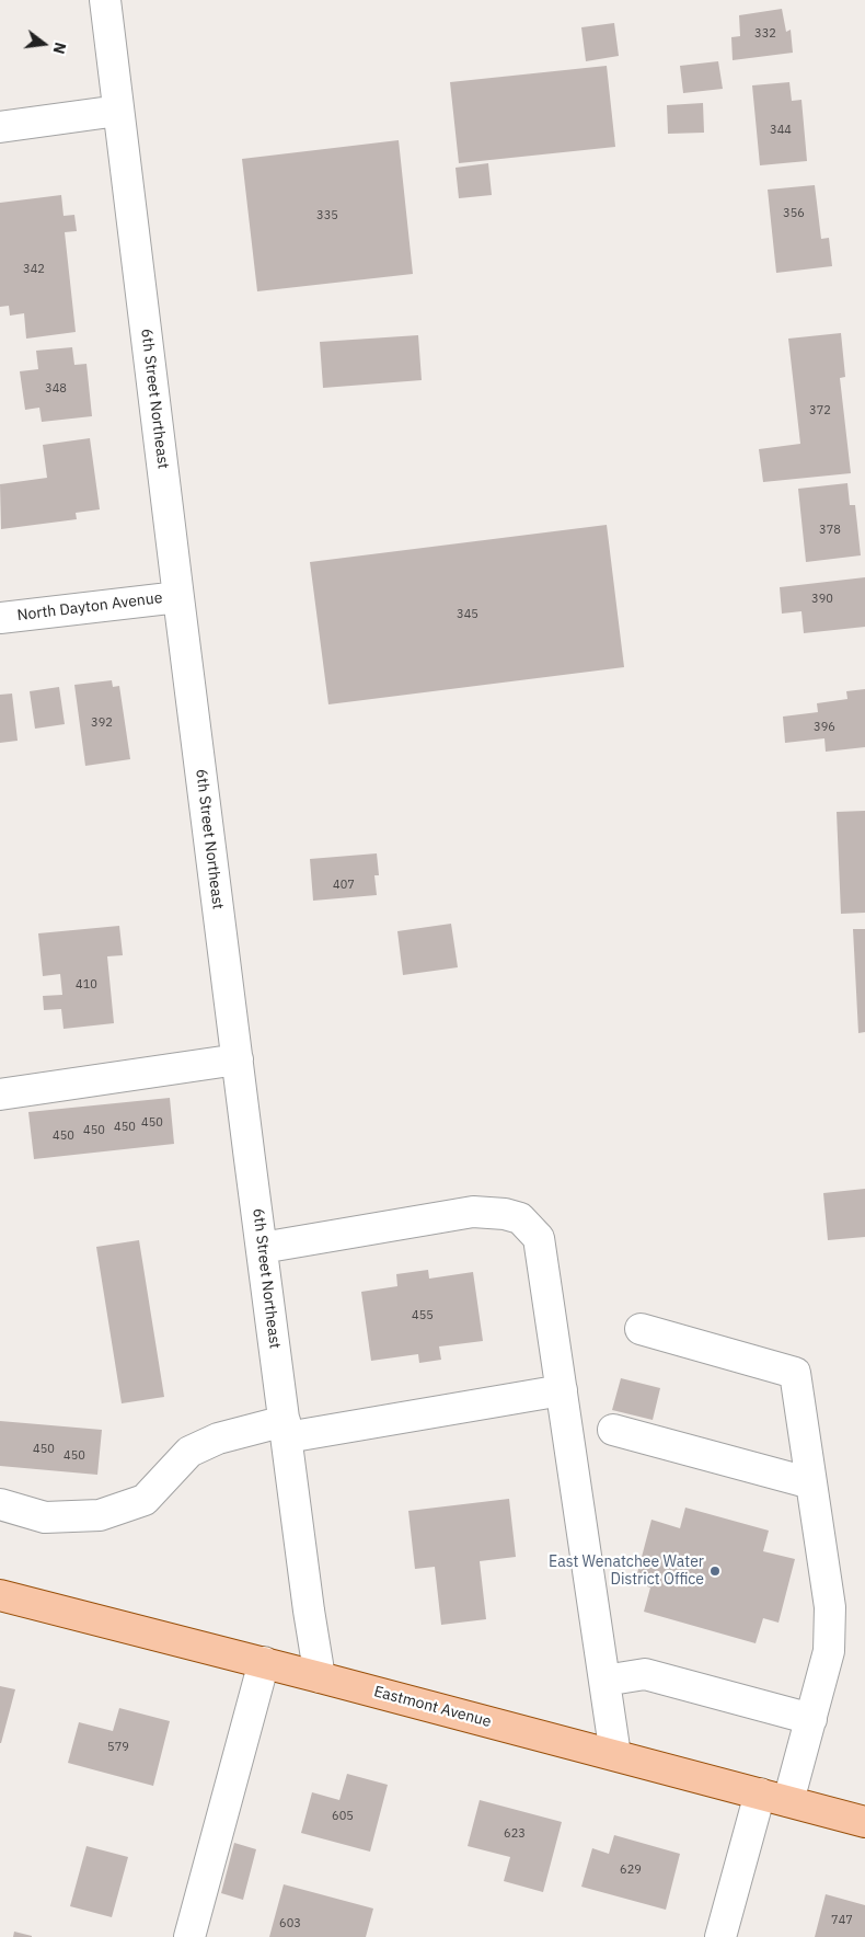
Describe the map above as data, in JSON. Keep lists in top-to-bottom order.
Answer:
{
  "streets": {
    "main road": ["Eastmont Avenue"],
    "street": ["6th Street Northeast", "North Dayton Avenue"]
  },
  "crossings": [
    ["6th Street Northeast", "North Dayton Avenue"],
    ["6th Street Northeast", "Eastmont Avenue"]
  ],
  "places": ["East Wenatchee Water District Office"],
  "house_numbers": [
    "332",
    "344",
    "356",
    "335",
    "342",
    "348",
    "372",
    "378",
    "390",
    "345",
    "392",
    "396",
    "407",
    "410",
    "450",
    "450",
    "450",
    "450",
    "455",
    "450",
    "450",
    "579",
    "605",
    "623",
    "629",
    "747",
    "603"
  ],
  "north": "right"
}
